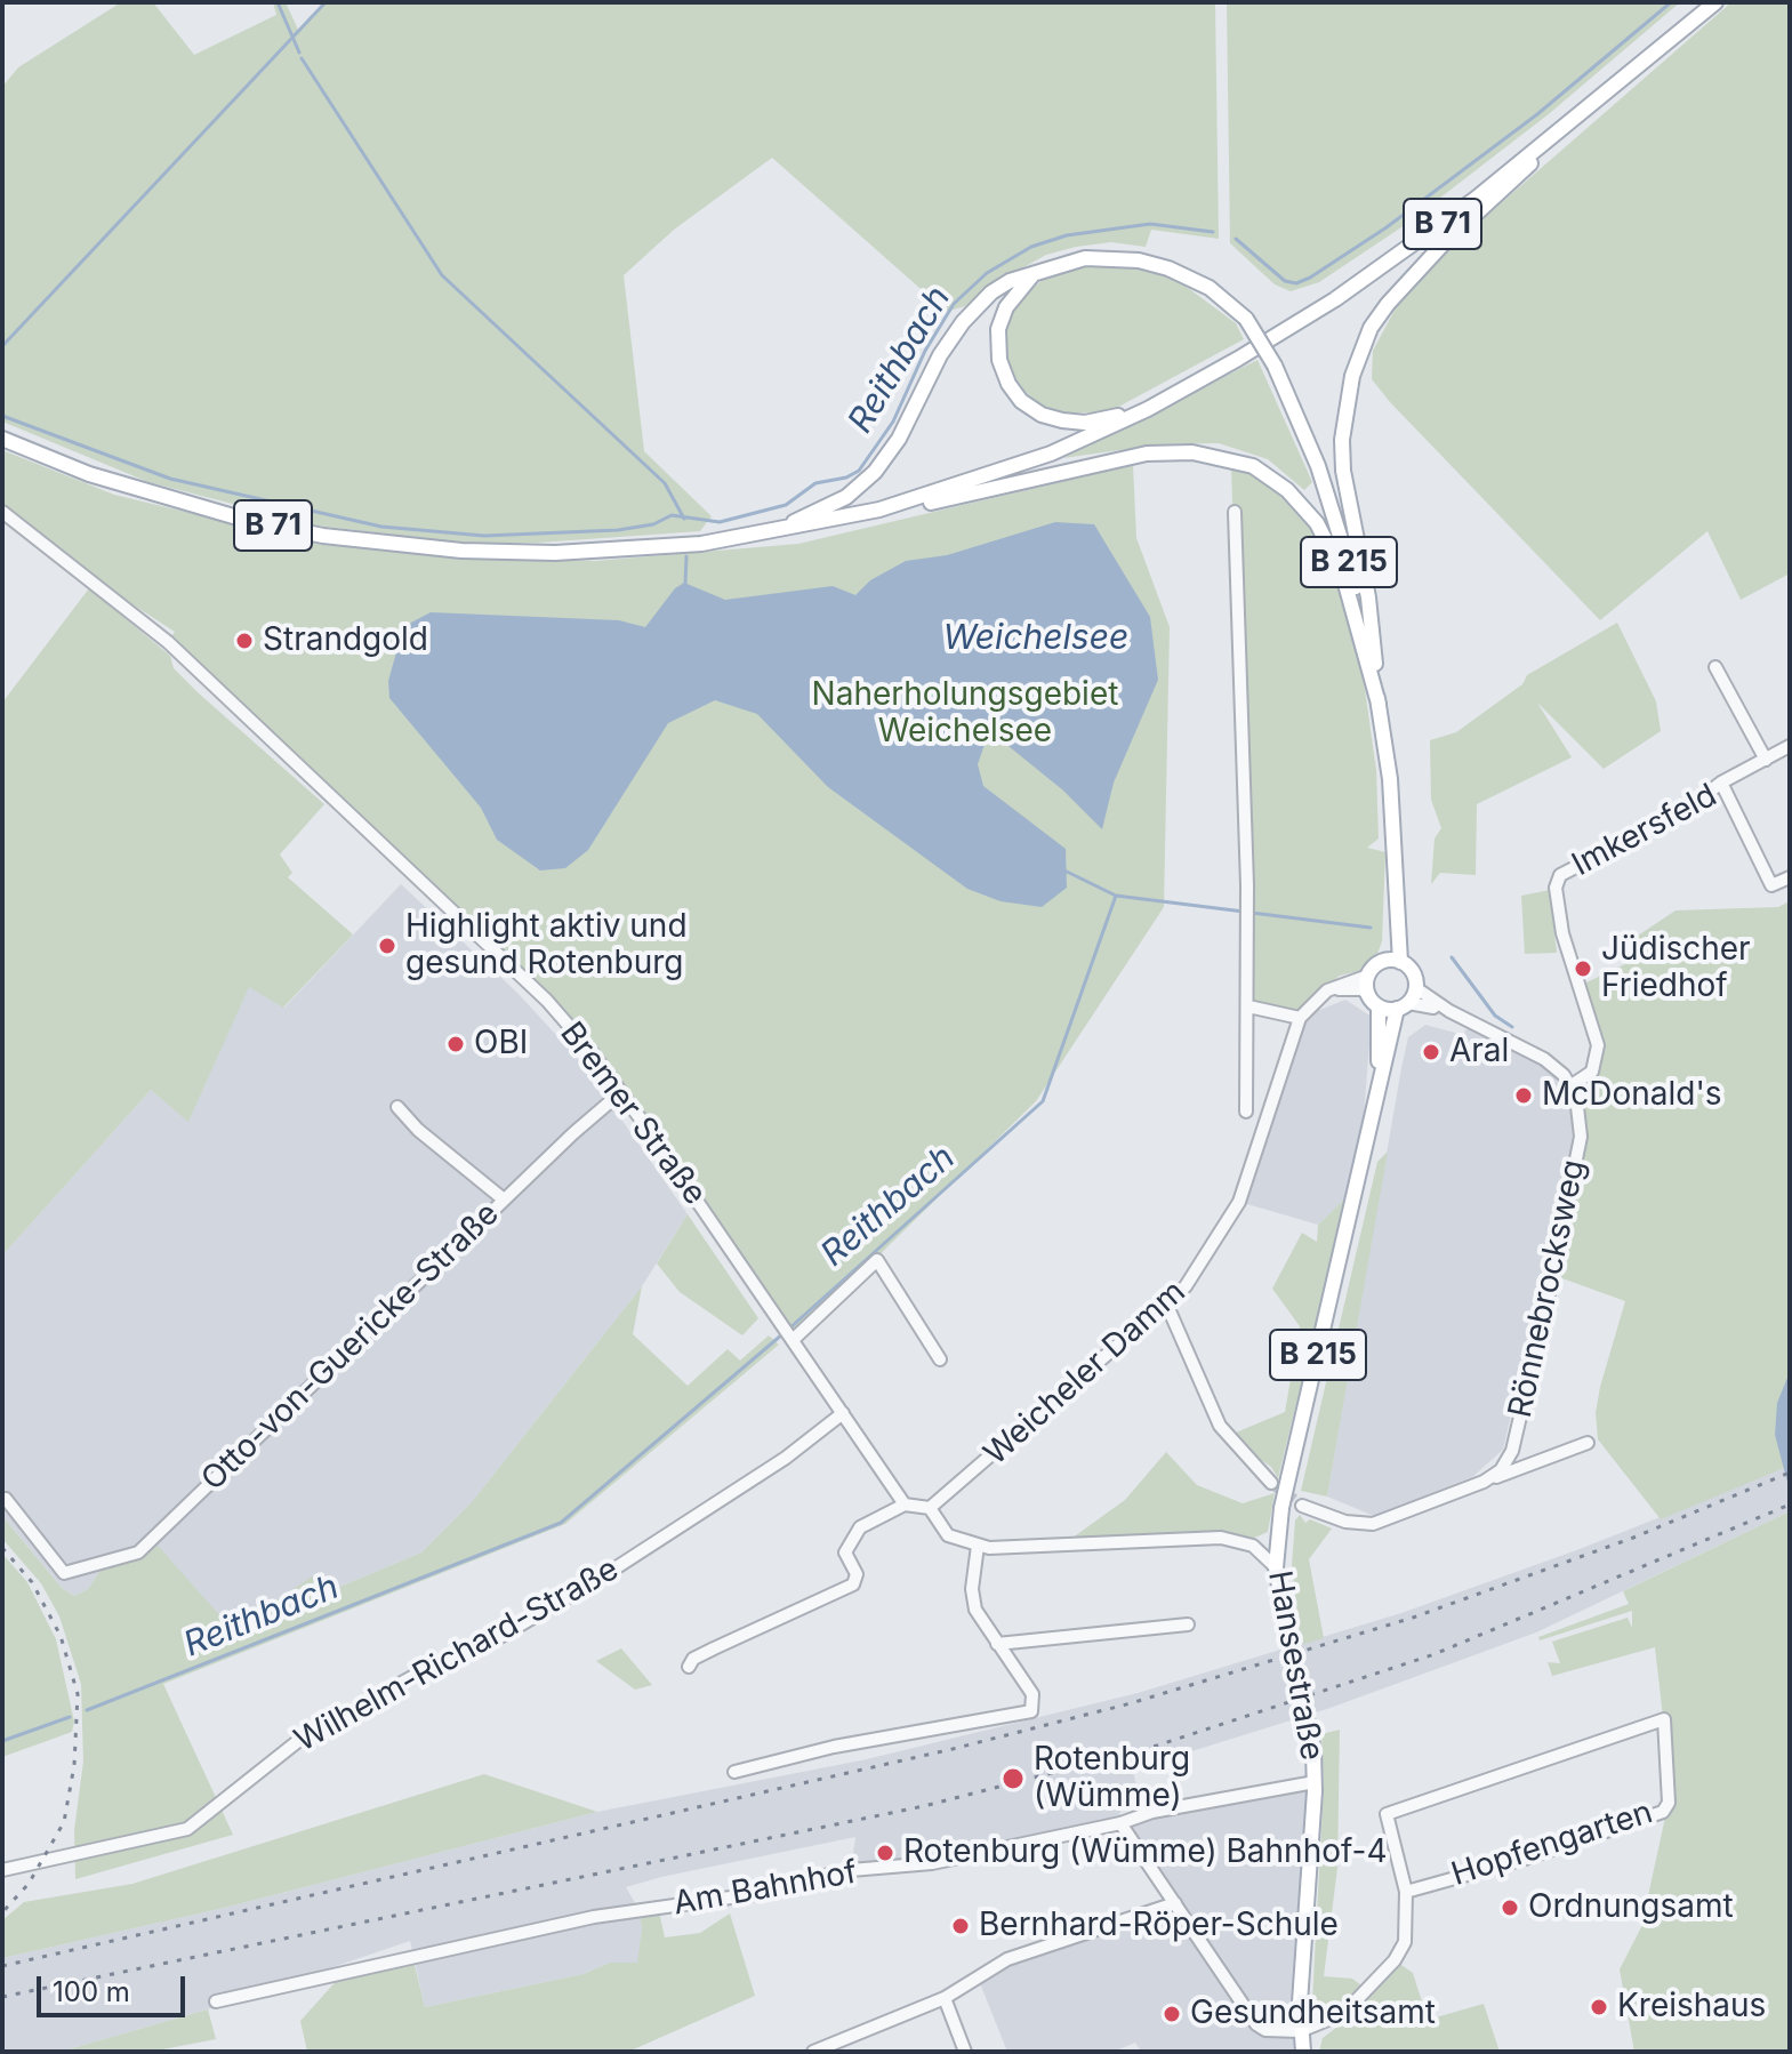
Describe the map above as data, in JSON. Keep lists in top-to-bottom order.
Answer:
{
  "streets": {
    "main road": ["B 71", "B 215", "Hansestraße"],
    "street": [
      "Imkersfeld",
      "Bremer Straße",
      "Rönnebrocksweg",
      "Otto-von-Guericke-Straße",
      "Weicheler Damm",
      "Wilhelm-Richard-Straße",
      "Hopfengarten",
      "Am Bahnhof"
    ]
  },
  "crossings": [
    ["B 215", "Weicheler Damm"],
    ["B 215", "Hansestraße"],
    ["Imkersfeld", "Rönnebrocksweg"],
    ["Bremer Straße", "Otto-von-Guericke-Straße"],
    ["Bremer Straße", "Wilhelm-Richard-Straße"],
    ["Weicheler Damm", "Hansestraße"],
    ["Hansestraße", "Am Bahnhof"]
  ],
  "water": ["Reithbach", "Weichelsee"],
  "parks": ["Naherholungsgebiet Weichelsee"],
  "places": [
    "Strandgold",
    "Highlight aktiv und gesund Rotenburg",
    "Jüdischer Friedhof",
    "OBI",
    "Aral",
    "McDonald's",
    "Rotenburg (Wümme)",
    "Rotenburg (Wümme) Bahnhof-4",
    "Ordnungsamt",
    "Bernhard-Röper-Schule",
    "Kreishaus",
    "Gesundheitsamt"
  ],
  "scale_bar": "100 m"
}
